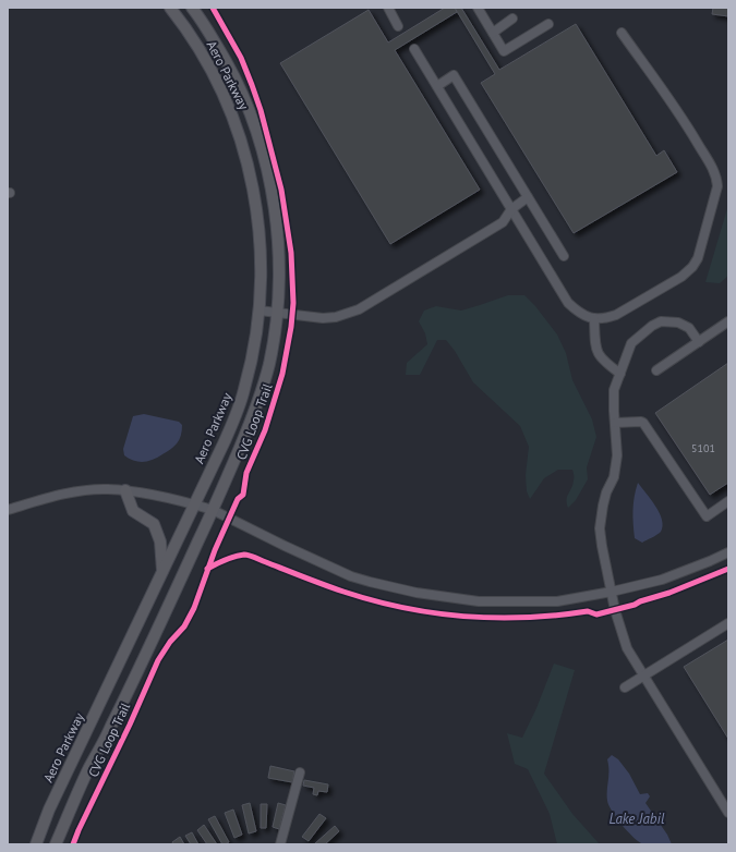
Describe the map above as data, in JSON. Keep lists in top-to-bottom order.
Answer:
{
  "streets": {
    "main road": ["Aero Parkway"],
    "cycle path": ["CVG Loop Trail"]
  },
  "water": ["Lake Jabil"],
  "house_numbers": ["5101"]
}
